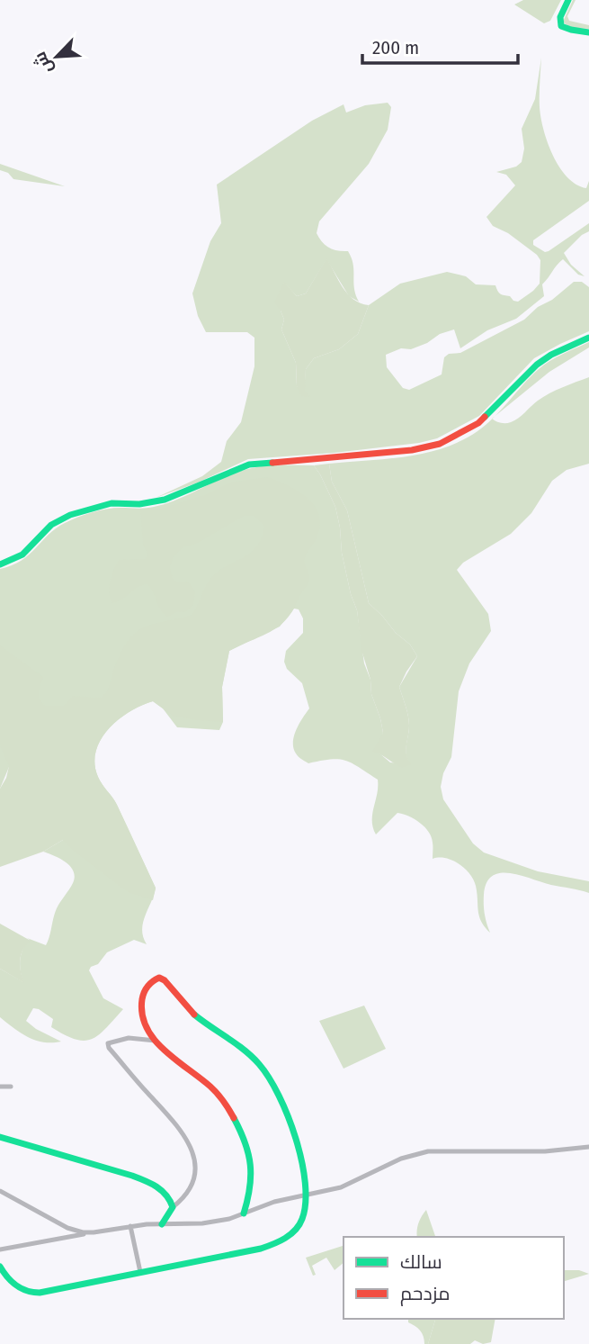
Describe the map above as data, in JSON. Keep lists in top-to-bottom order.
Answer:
{
  "legend": ["سالك", "مزدحم"],
  "scale_bar": "200 m",
  "north": "bottom left"
}
